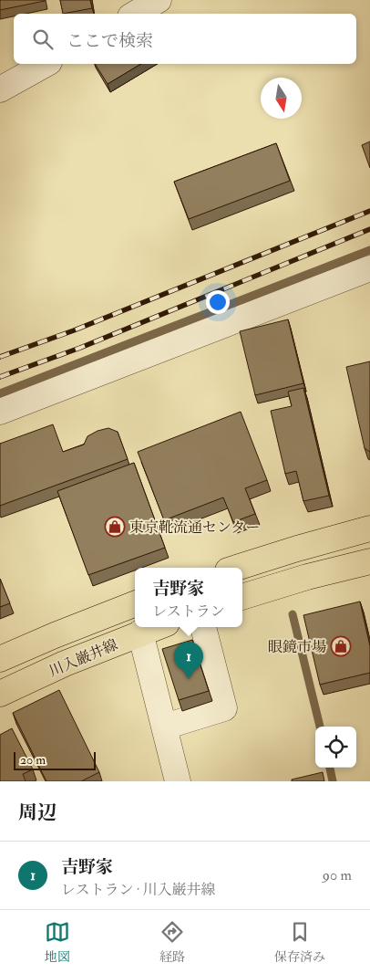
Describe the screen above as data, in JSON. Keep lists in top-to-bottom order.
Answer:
{
  "streets": {
    "main road": ["川入巌井線"]
  },
  "places": {
    "shop": ["東京靴流通センター", "眼鏡市場"]
  },
  "scale_bar": "20 m",
  "north": "bottom",
  "page": {
    "search": "ここで検索",
    "popup": ["吉野家", "レストラン"],
    "pins": "1",
    "scale": "20 m",
    "heading": "周辺",
    "list": [
      {
        "mark": "1",
        "name": "吉野家",
        "note": "レストラン · 川入巌井線",
        "value": "90 m"
      }
    ],
    "nav": ["地図", "経路", "保存済み"]
  }
}
